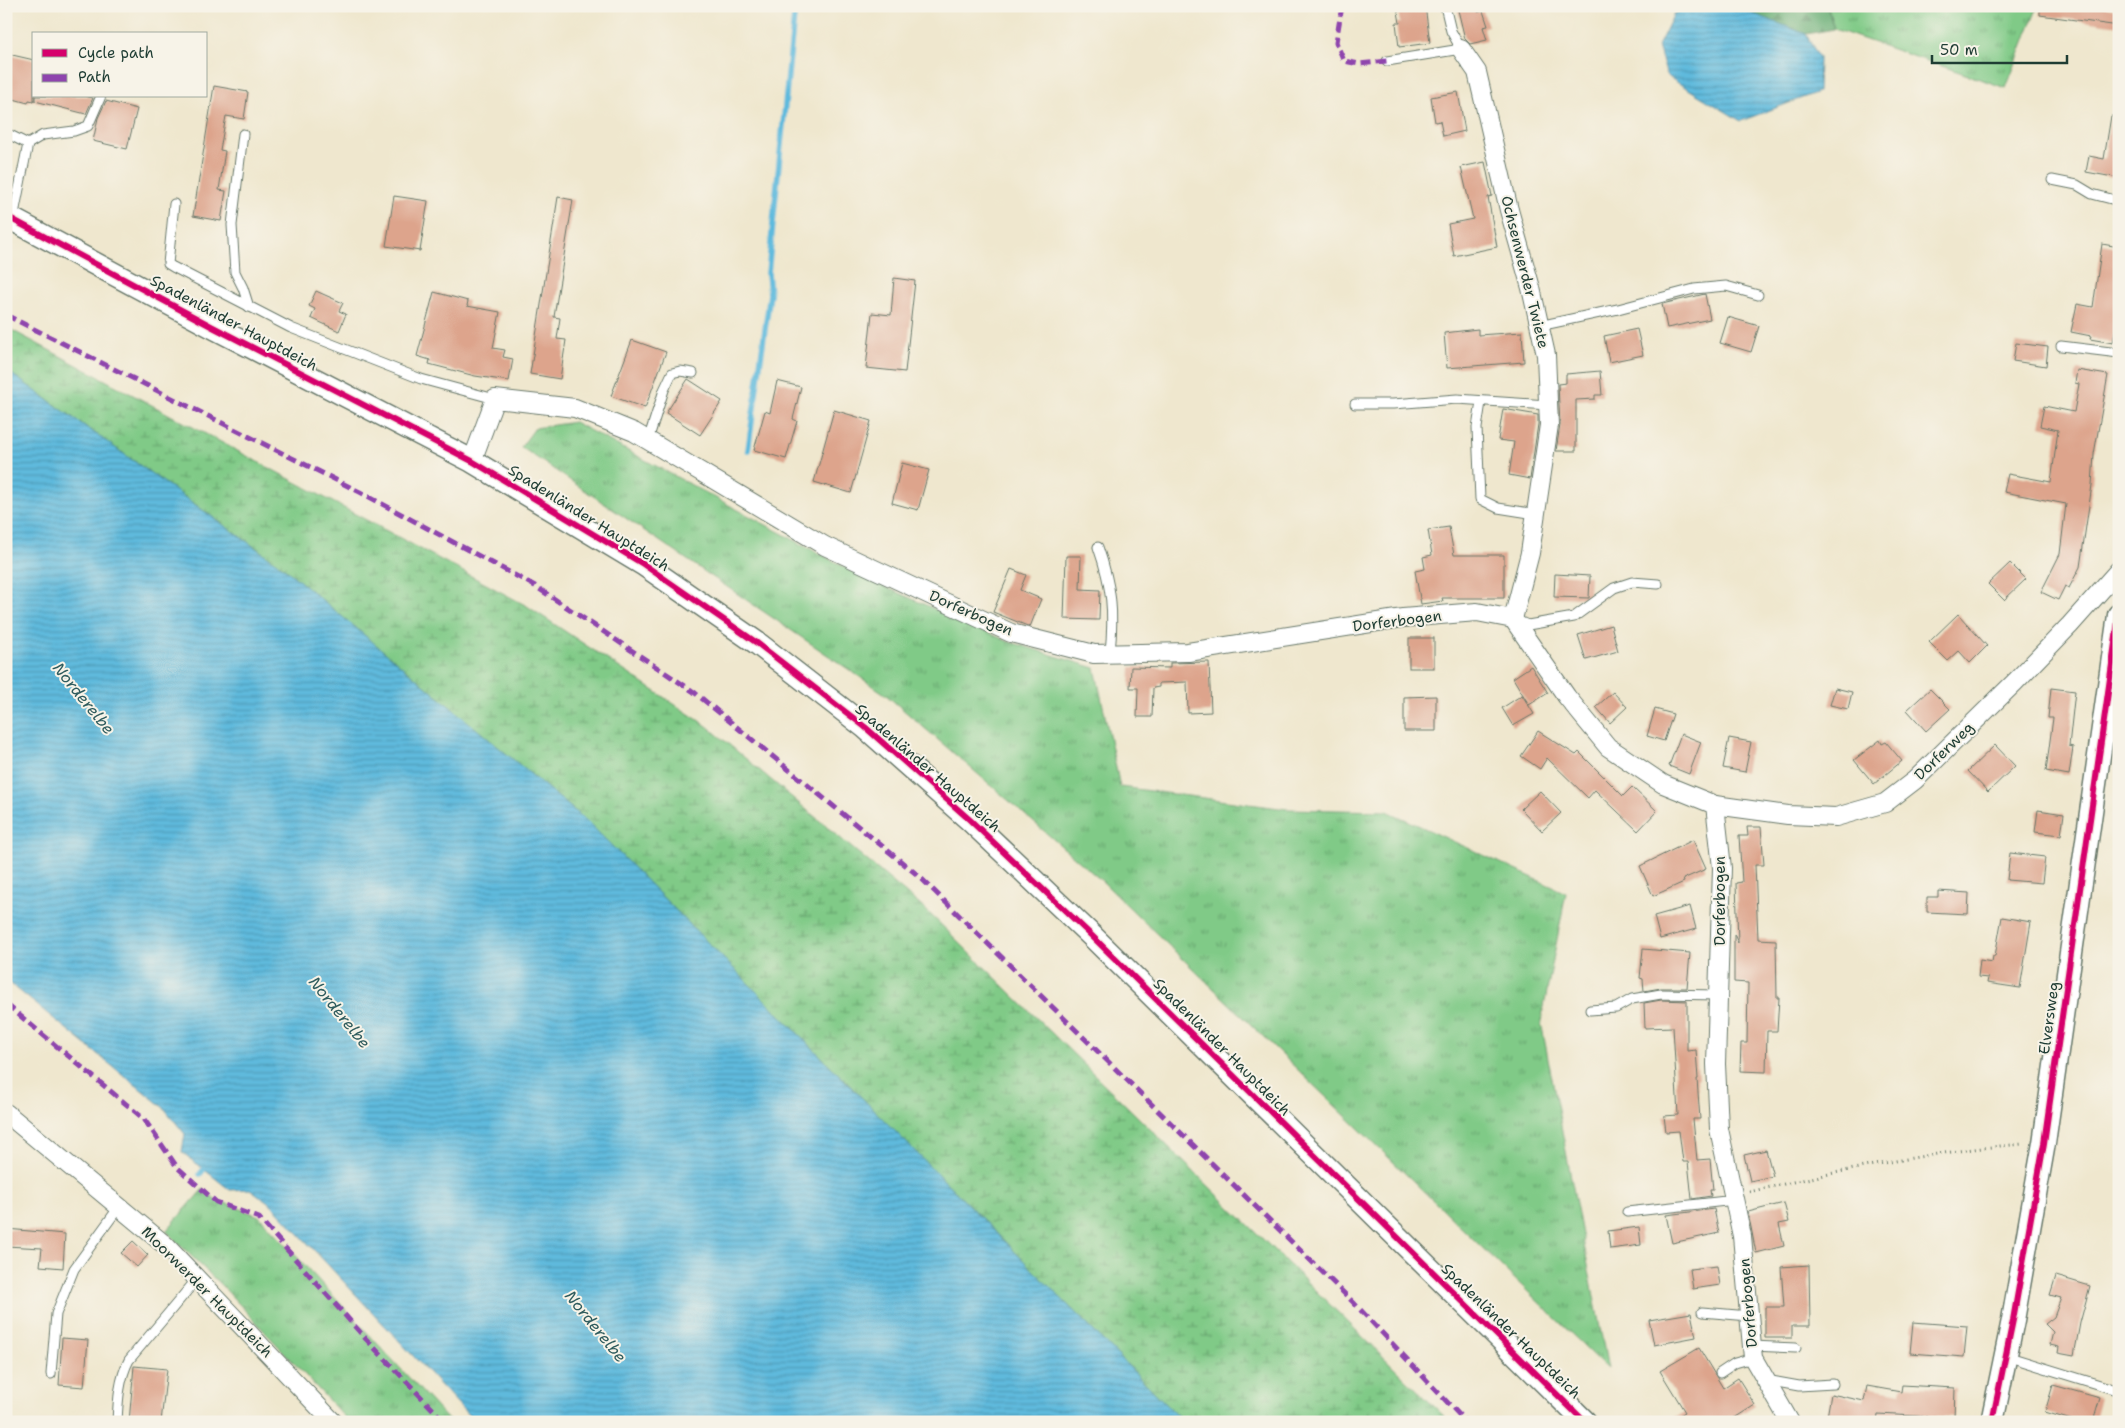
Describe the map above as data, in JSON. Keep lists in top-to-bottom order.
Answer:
{
  "streets": {
    "street": [
      "Ochsenwerder Twiete",
      "Spadenländer Hauptdeich",
      "Dorferbogen",
      "Dorferweg",
      "Elversweg",
      "Moorwerder Hauptdeich"
    ]
  },
  "crossings": [
    ["Ochsenwerder Twiete", "Dorferbogen"],
    ["Dorferbogen", "Dorferweg"]
  ],
  "water": ["Norderelbe"],
  "legend": ["Cycle path", "Path"],
  "scale_bar": "50 m"
}
